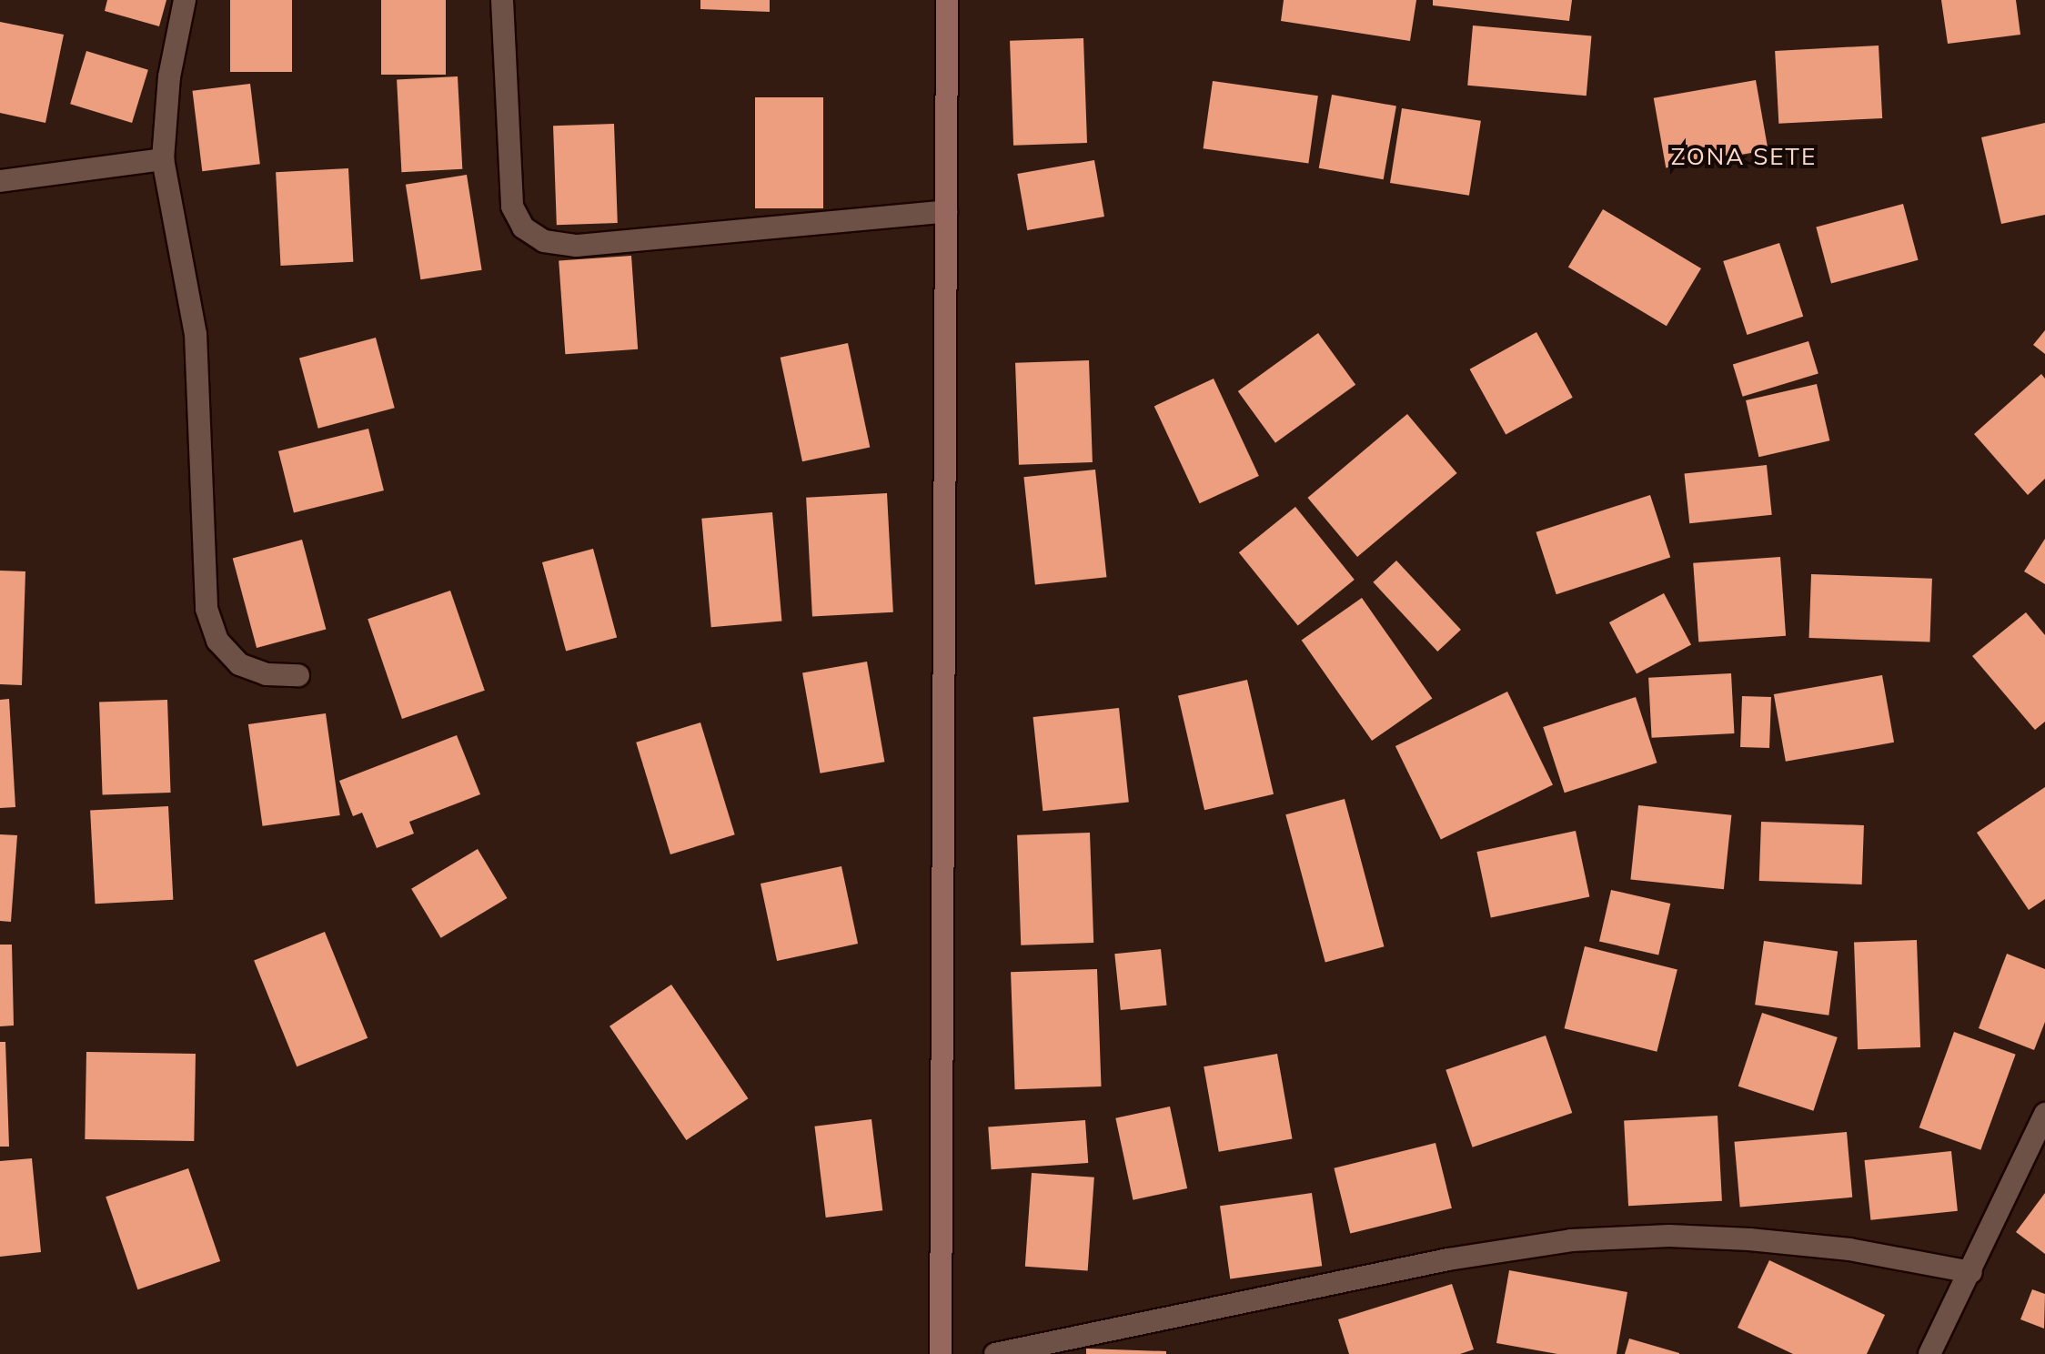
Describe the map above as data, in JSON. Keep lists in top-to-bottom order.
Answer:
{
  "districts": ["ZONA SETE"]
}
